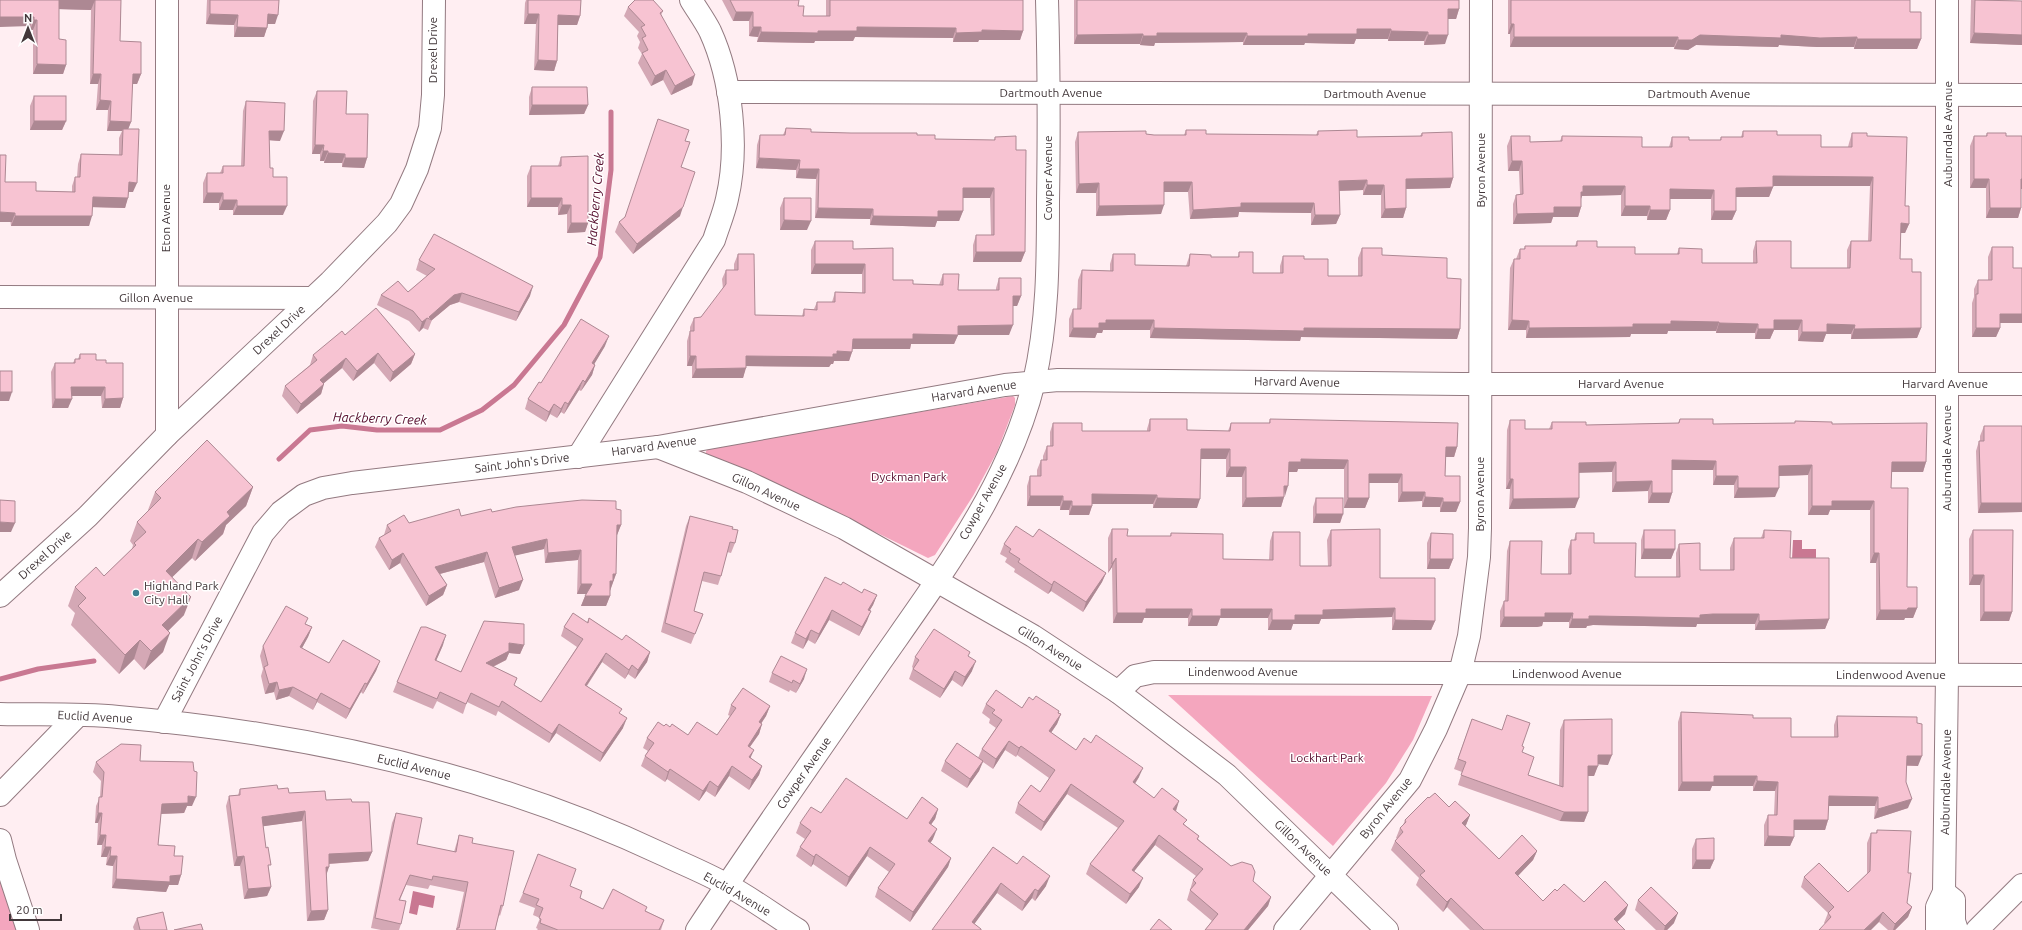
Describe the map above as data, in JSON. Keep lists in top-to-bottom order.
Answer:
{
  "streets": {
    "street": [
      "Drexel Drive",
      "Dartmouth Avenue",
      "Auburndale Avenue",
      "Byron Avenue",
      "Cowper Avenue",
      "Eton Avenue",
      "Gillon Avenue",
      "Harvard Avenue",
      "Saint John's Drive",
      "Lindenwood Avenue",
      "Euclid Avenue"
    ]
  },
  "crossings": [
    ["Drexel Drive", "Eton Avenue"],
    ["Drexel Drive", "Gillon Avenue"],
    ["Dartmouth Avenue", "Auburndale Avenue"],
    ["Dartmouth Avenue", "Byron Avenue"],
    ["Dartmouth Avenue", "Cowper Avenue"],
    ["Dartmouth Avenue", "Saint John's Drive"],
    ["Auburndale Avenue", "Harvard Avenue"],
    ["Auburndale Avenue", "Lindenwood Avenue"],
    ["Byron Avenue", "Gillon Avenue"],
    ["Byron Avenue", "Harvard Avenue"],
    ["Byron Avenue", "Lindenwood Avenue"],
    ["Cowper Avenue", "Gillon Avenue"],
    ["Cowper Avenue", "Harvard Avenue"],
    ["Cowper Avenue", "Euclid Avenue"],
    ["Eton Avenue", "Gillon Avenue"],
    ["Gillon Avenue", "Harvard Avenue"],
    ["Gillon Avenue", "Lindenwood Avenue"],
    ["Harvard Avenue", "Saint John's Drive"],
    ["Saint John's Drive", "Euclid Avenue"]
  ],
  "water": ["Hackberry Creek"],
  "parks": ["Dyckman Park", "Lockhart Park"],
  "places": ["Highland Park City Hall"],
  "scale_bar": "20 m",
  "north": "top"
}
